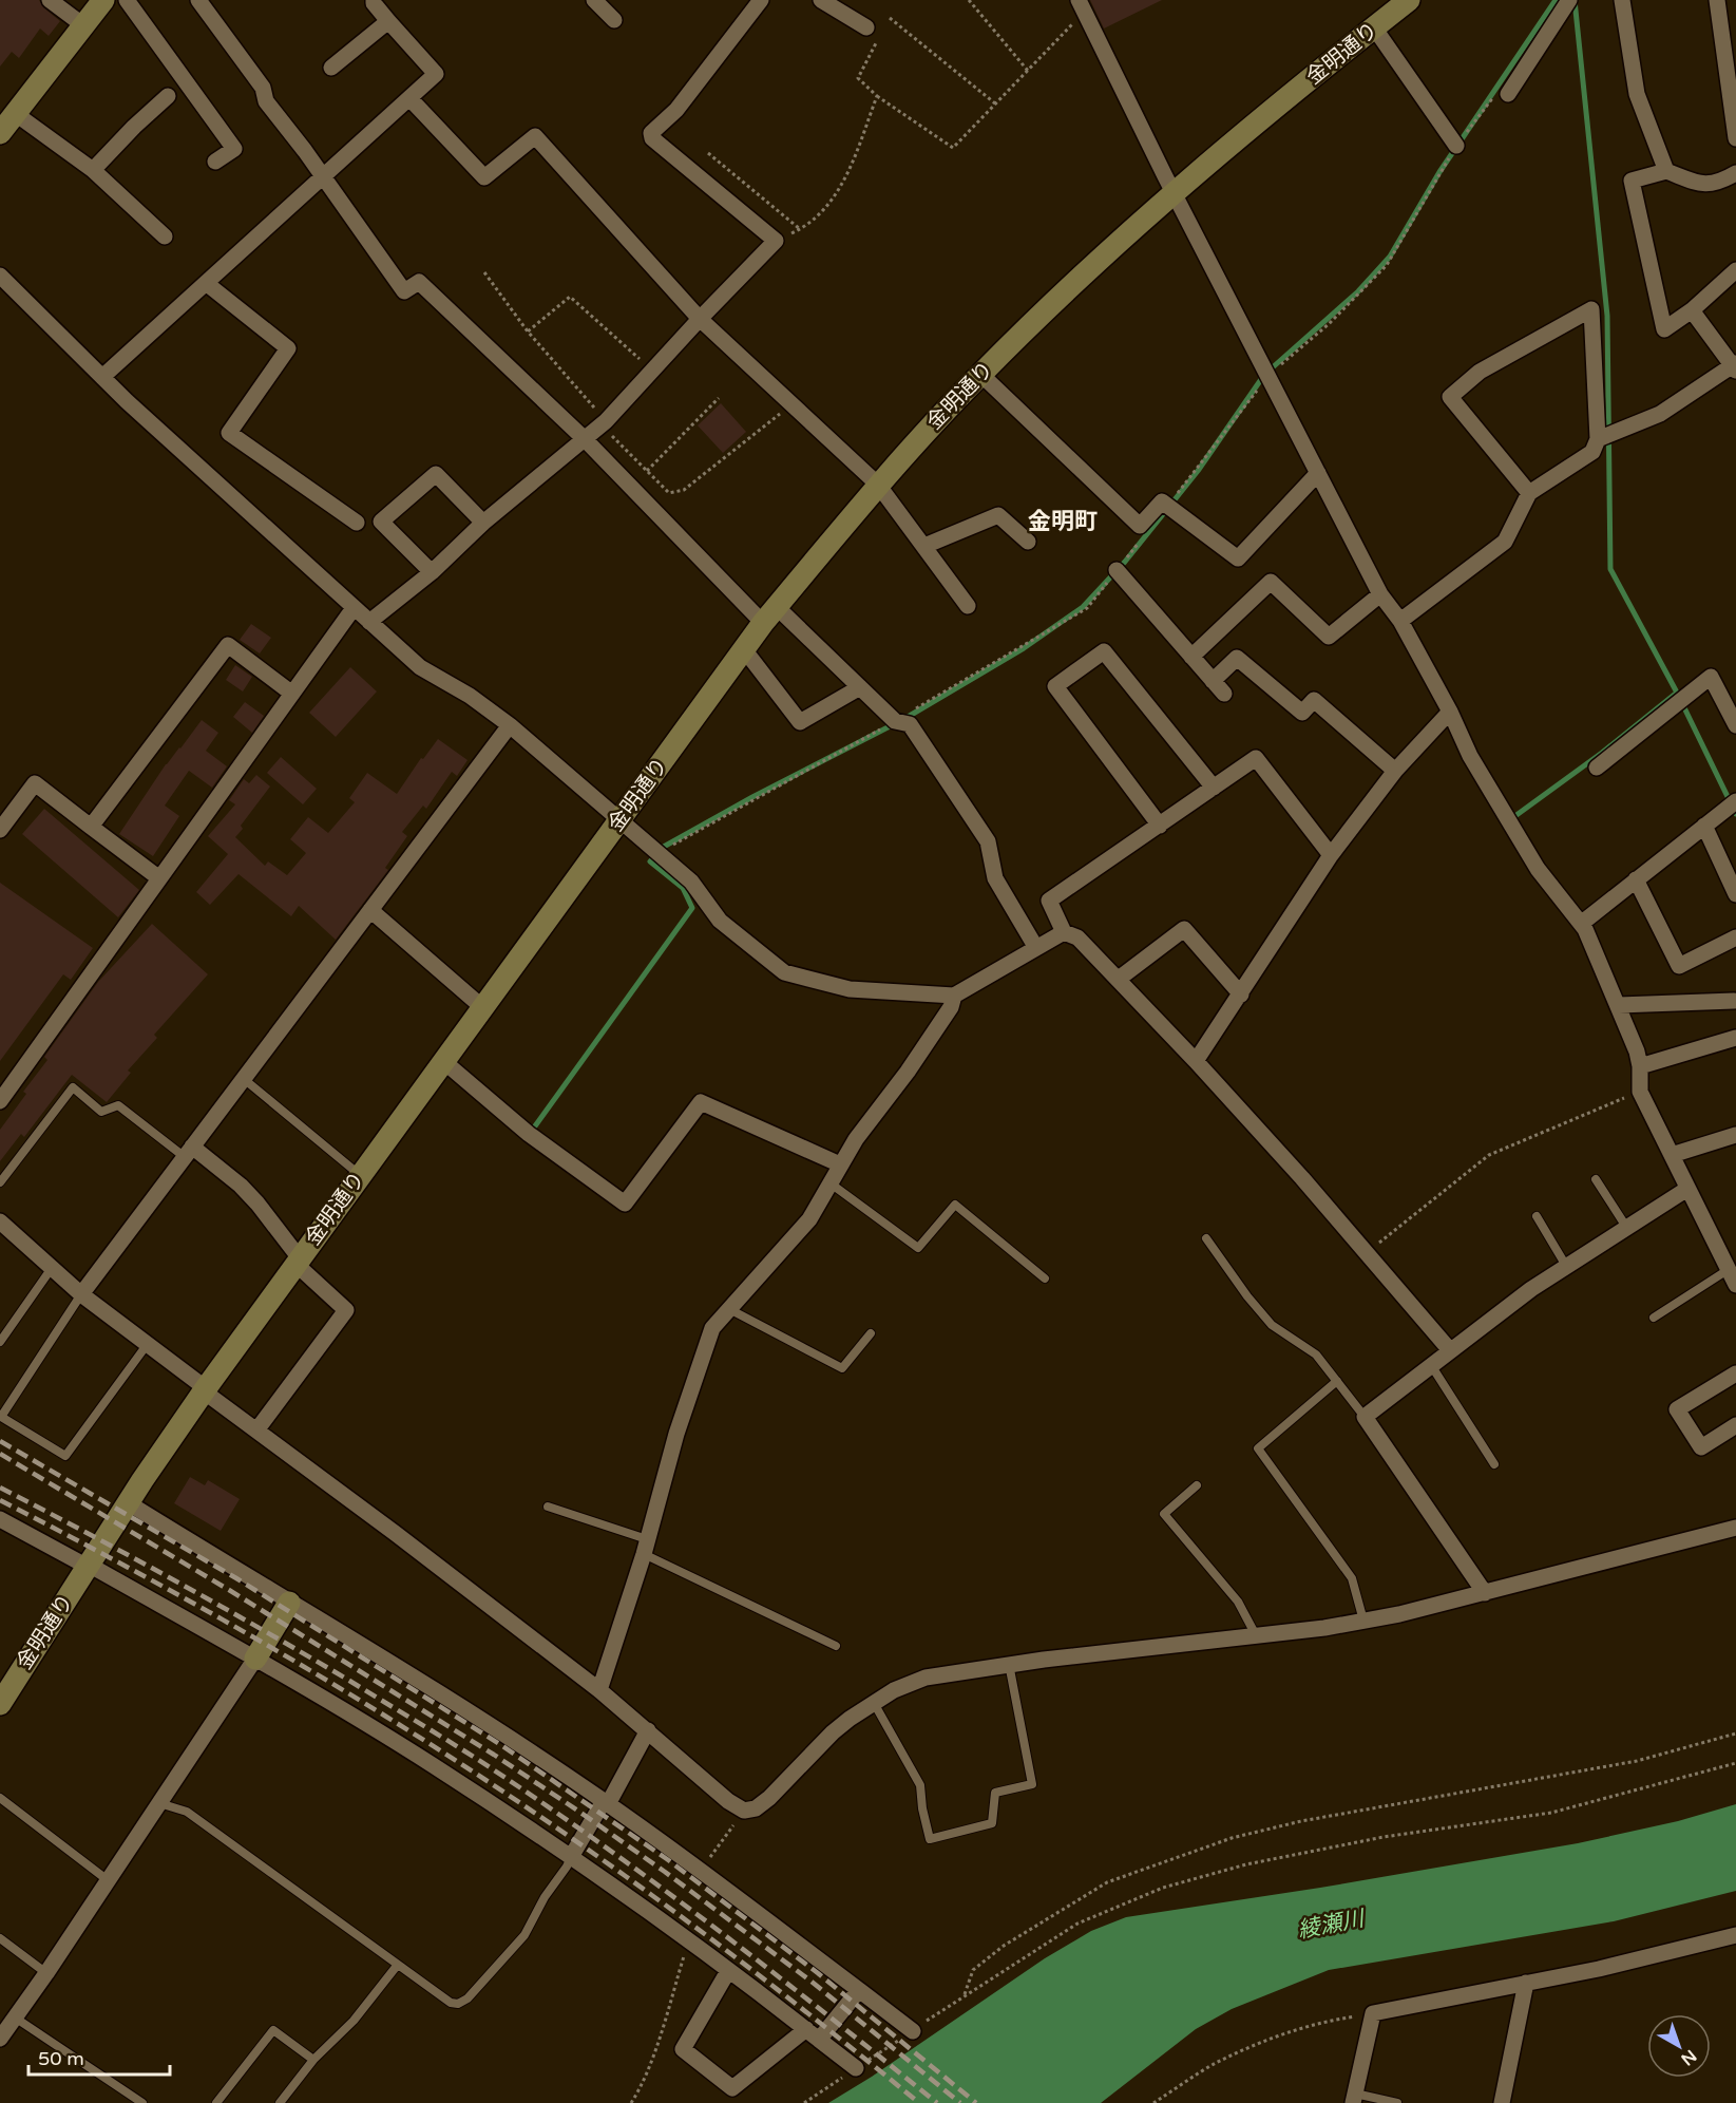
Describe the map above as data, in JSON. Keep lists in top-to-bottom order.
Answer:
{
  "streets": {
    "street": ["金明通り"]
  },
  "districts": ["金明町"],
  "water": ["綾瀬川"],
  "scale_bar": "50 m",
  "north": "bottom right"
}
